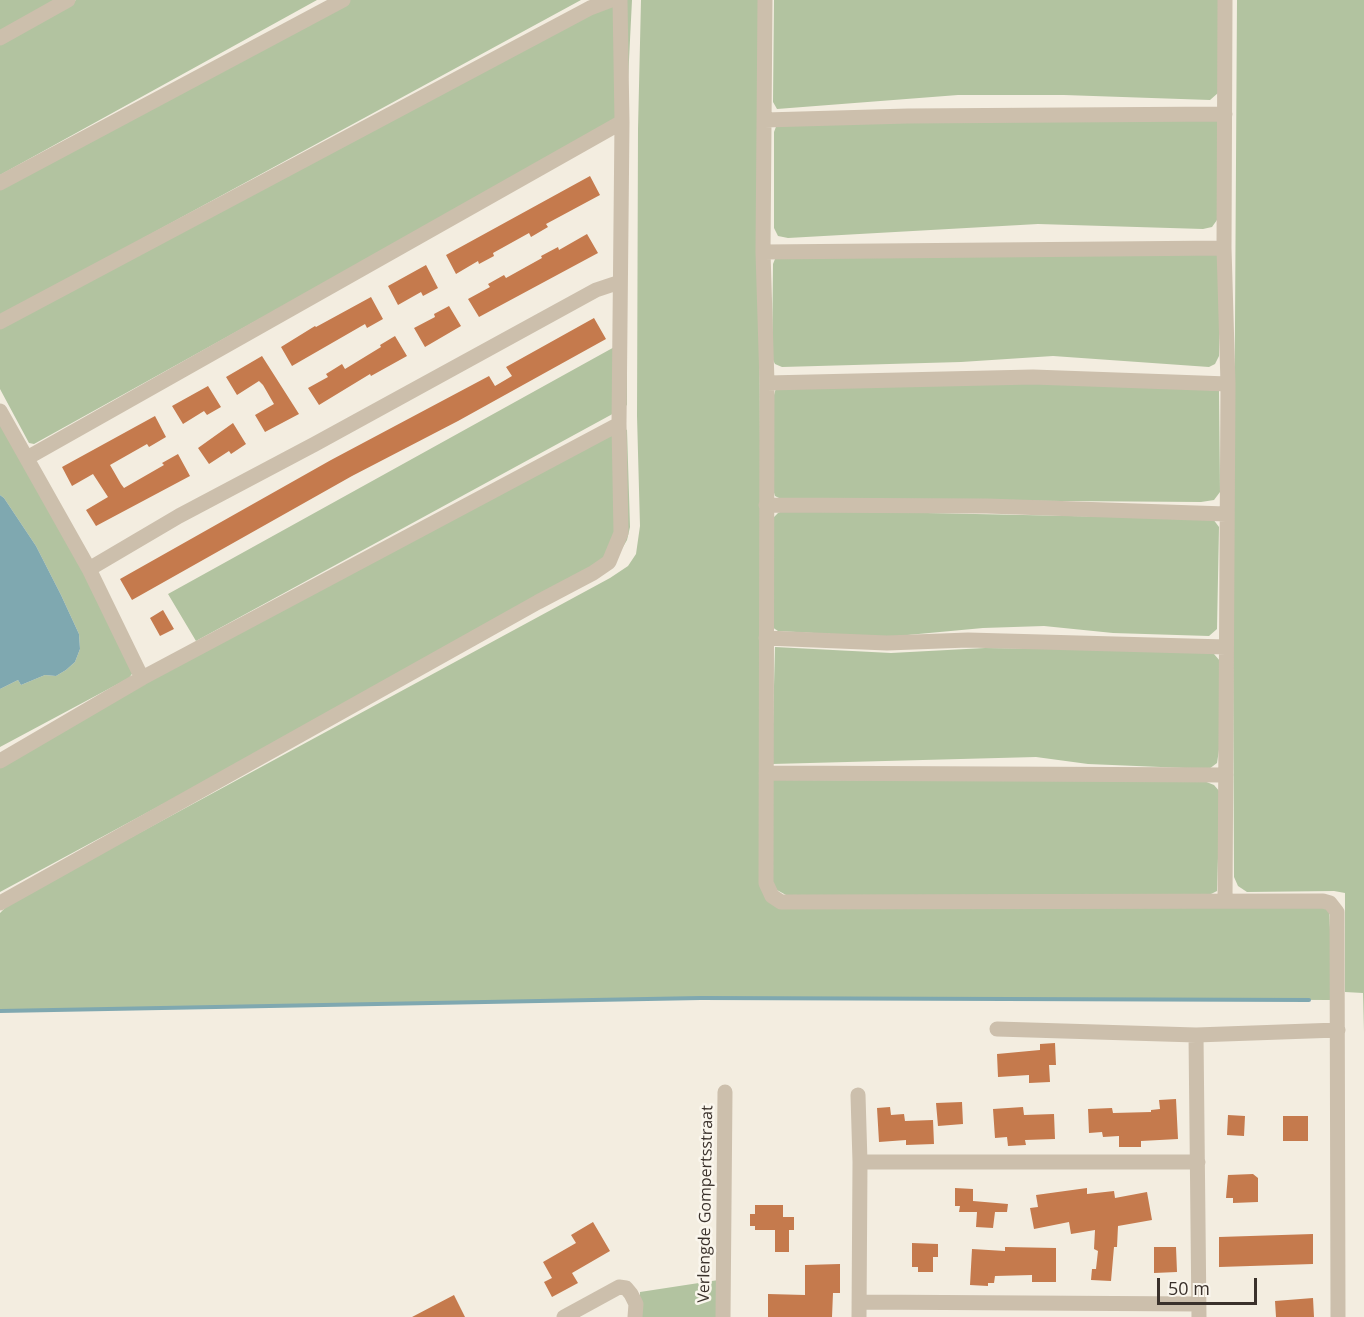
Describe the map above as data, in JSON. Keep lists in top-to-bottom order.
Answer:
{
  "streets": {
    "street": ["Verlengde Gompertsstraat"]
  },
  "scale_bar": "50 m"
}
